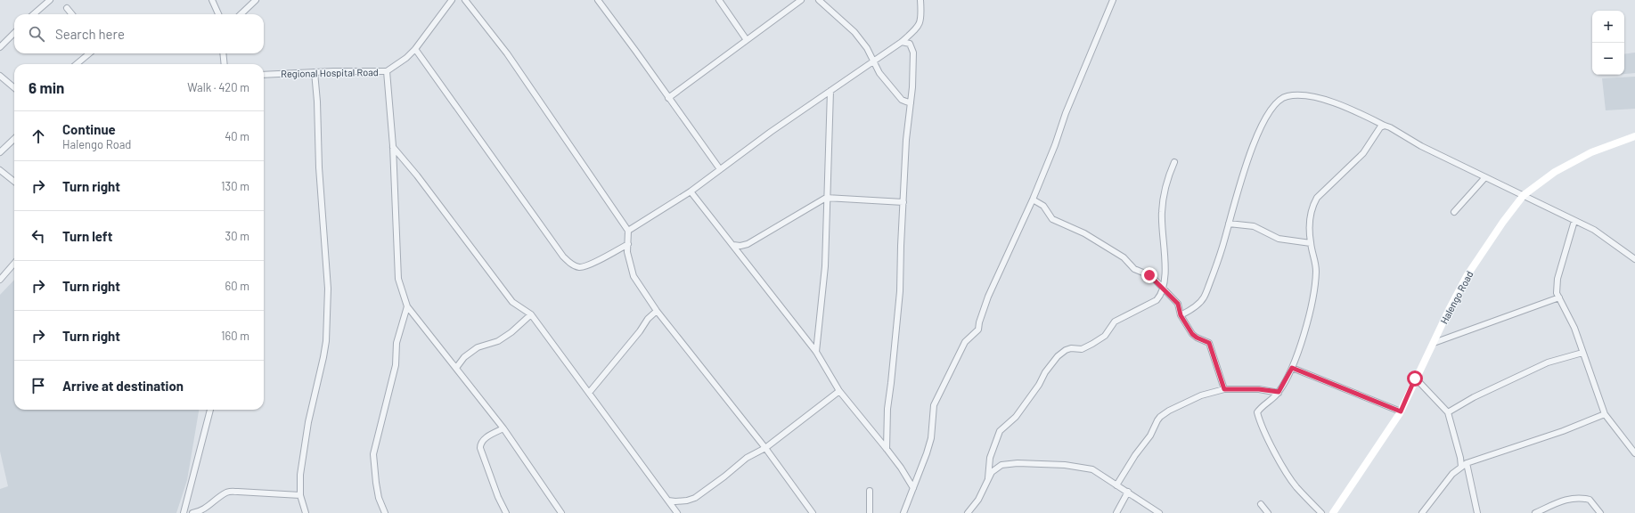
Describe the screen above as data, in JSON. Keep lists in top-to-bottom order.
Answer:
{
  "streets": {
    "street": ["Regional Hospital Road", "Halengo Road"]
  },
  "page": {
    "map_buttons": ["+", "−"],
    "search": "Search here",
    "heading": ["6 min", "Walk · 420 m"],
    "list": [
      ["Continue", "Halengo Road", "40 m"],
      ["Turn right", "130 m"],
      ["Turn left", "30 m"],
      ["Turn right", "60 m"],
      ["Turn right", "160 m"],
      "Arrive at destination"
    ]
  }
}
